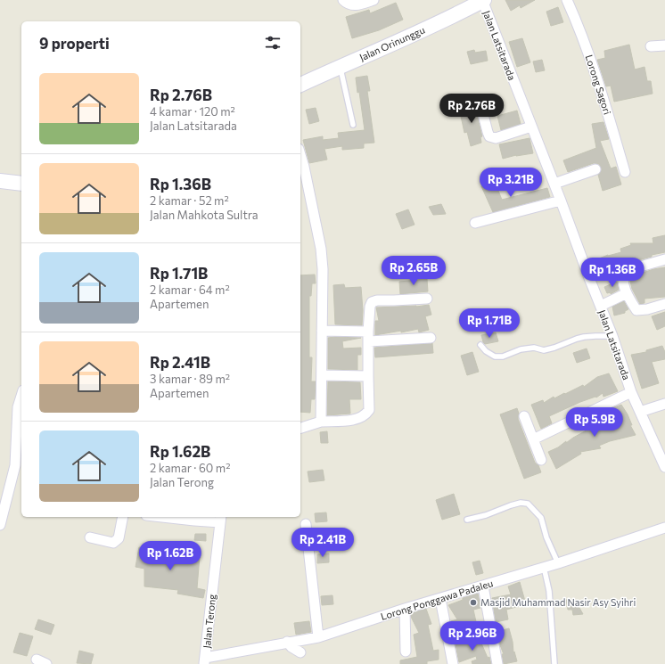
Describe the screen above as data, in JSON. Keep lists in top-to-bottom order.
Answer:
{
  "streets": {
    "street": [
      "Jalan Orinunggu",
      "Jalan Latsitarada",
      "Lorong Sagori",
      "Lorong Ponggawa Padaleu",
      "Jalan Terong"
    ]
  },
  "crossings": [
    ["Jalan Orinunggu", "Jalan Latsitarada"],
    ["Lorong Ponggawa Padaleu", "Jalan Terong"]
  ],
  "places": ["Masjid Muhammad Nasir Asy Syihri"],
  "page": {
    "heading": "9 properti",
    "list": [
      {
        "name": "Rp 2.76B",
        "note": "4 kamar · 120 m² · Jalan Latsitarada"
      },
      {
        "name": "Rp 1.36B",
        "note": "2 kamar · 52 m² · Jalan Mahkota Sultra"
      },
      {
        "name": "Rp 1.71B",
        "note": "2 kamar · 64 m² · Apartemen"
      },
      {
        "name": "Rp 2.41B",
        "note": "3 kamar · 89 m² · Apartemen"
      },
      {
        "name": "Rp 1.62B",
        "note": "2 kamar · 60 m² · Jalan Terong"
      }
    ],
    "price": [
      "Rp 2.76B",
      "Rp 3.21B",
      "Rp 2.65B",
      "Rp 1.36B",
      "Rp 1.71B",
      "Rp 5.9B",
      "Rp 2.41B",
      "Rp 1.62B",
      "Rp 2.96B"
    ]
  }
}
